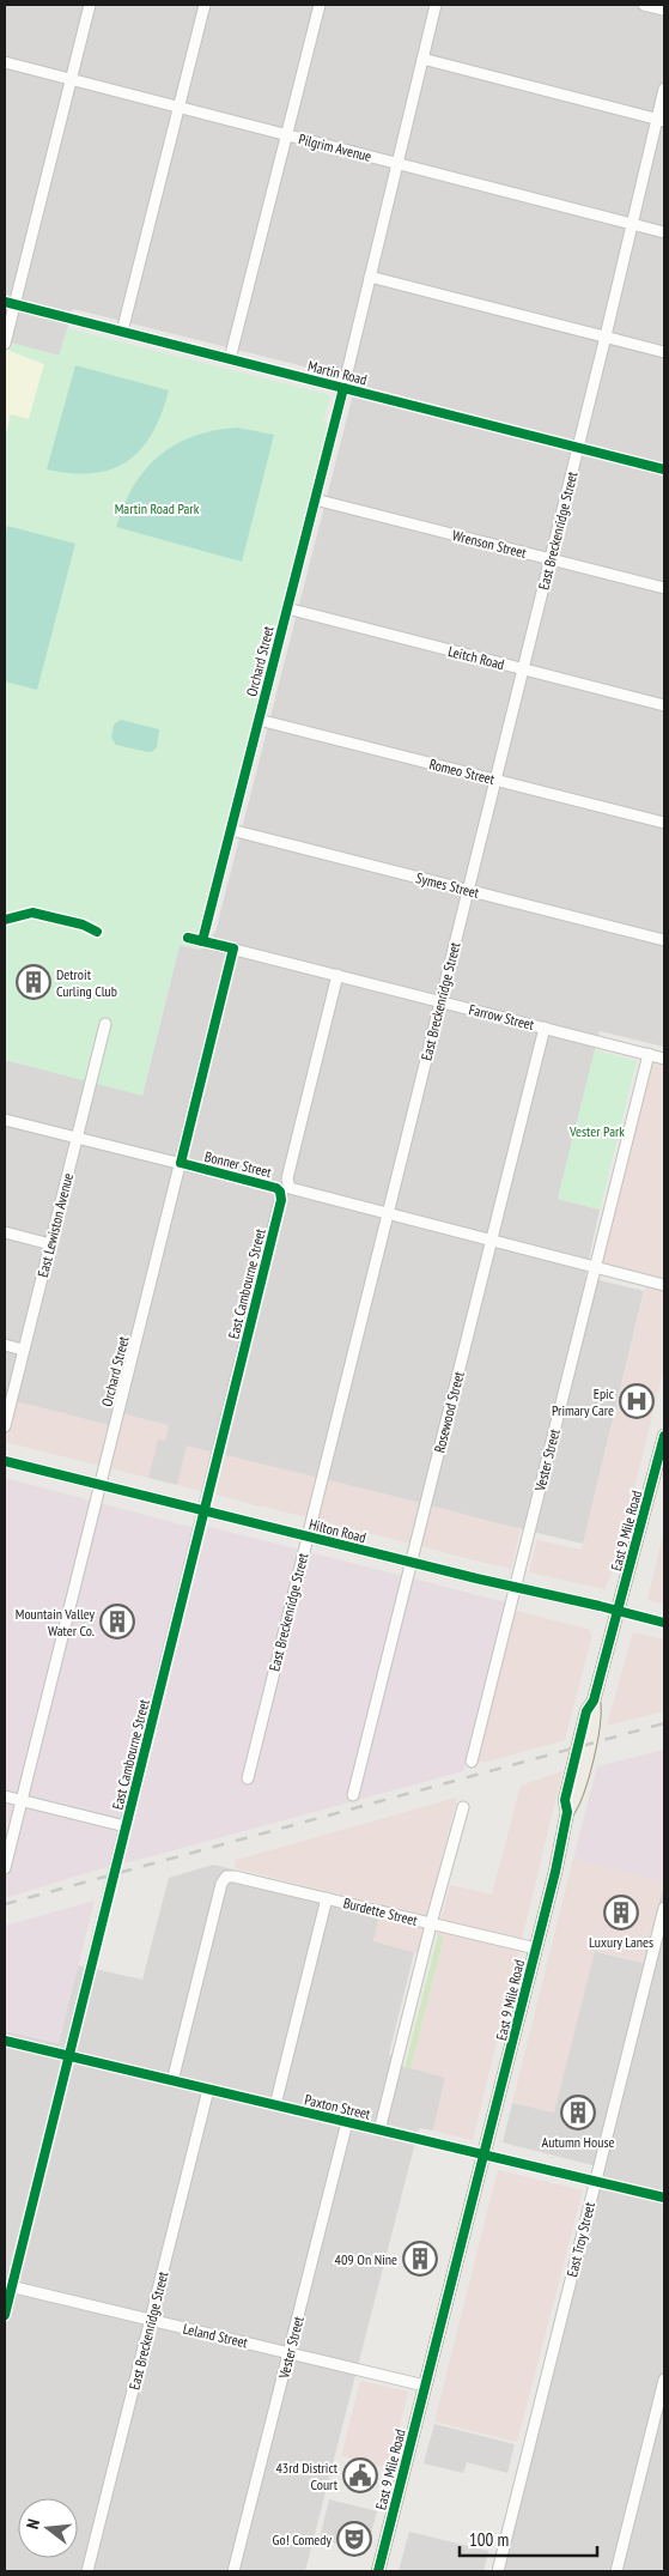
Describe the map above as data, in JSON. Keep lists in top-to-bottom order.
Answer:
{
  "streets": {
    "main road": ["East 9 Mile Road"],
    "street": [
      "Pilgrim Avenue",
      "Martin Road",
      "East Breckenridge Street",
      "Wrenson Street",
      "Leitch Road",
      "Orchard Street",
      "Romeo Street",
      "Symes Street",
      "Farrow Street",
      "Bonner Street",
      "East Lewiston Avenue",
      "East Cambourne Street",
      "Rosewood Street",
      "Vester Street",
      "Hilton Road",
      "Burdette Street",
      "Paxton Street",
      "East Troy Street",
      "Leland Street"
    ]
  },
  "crossings": [
    ["Pilgrim Avenue", "East Breckenridge Street"],
    ["Pilgrim Avenue", "Orchard Street"],
    ["Martin Road", "East Breckenridge Street"],
    ["Martin Road", "Orchard Street"],
    ["East Breckenridge Street", "Wrenson Street"],
    ["East Breckenridge Street", "Leitch Road"],
    ["East Breckenridge Street", "Romeo Street"],
    ["East Breckenridge Street", "Symes Street"],
    ["East Breckenridge Street", "Farrow Street"],
    ["East Breckenridge Street", "Bonner Street"],
    ["East Breckenridge Street", "Hilton Road"],
    ["East Breckenridge Street", "Paxton Street"],
    ["East Breckenridge Street", "Leland Street"],
    ["Wrenson Street", "Orchard Street"],
    ["Leitch Road", "Orchard Street"],
    ["Orchard Street", "Romeo Street"],
    ["Orchard Street", "Symes Street"],
    ["Orchard Street", "Farrow Street"],
    ["Orchard Street", "Bonner Street"],
    ["Orchard Street", "Hilton Road"],
    ["Farrow Street", "Bonner Street"],
    ["Farrow Street", "Rosewood Street"],
    ["Farrow Street", "Vester Street"],
    ["Bonner Street", "East Lewiston Avenue"],
    ["Bonner Street", "East Cambourne Street"],
    ["Bonner Street", "Rosewood Street"],
    ["Bonner Street", "Vester Street"],
    ["East Cambourne Street", "Hilton Road"],
    ["East Cambourne Street", "Paxton Street"],
    ["East Cambourne Street", "Leland Street"],
    ["Rosewood Street", "Hilton Road"],
    ["Vester Street", "Hilton Road"],
    ["Vester Street", "Paxton Street"],
    ["Vester Street", "Leland Street"],
    ["Hilton Road", "East 9 Mile Road"],
    ["East 9 Mile Road", "Burdette Street"],
    ["East 9 Mile Road", "Paxton Street"],
    ["East 9 Mile Road", "Leland Street"],
    ["Burdette Street", "Paxton Street"],
    ["Paxton Street", "East Troy Street"]
  ],
  "parks": ["Martin Road Park", "Vester Park"],
  "places": {
    "building": [
      "Detroit Curling Club",
      "Mountain Valley Water Co.",
      "Luxury Lanes",
      "Autumn House",
      "409 On Nine"
    ],
    "hospital": ["Epic Primary Care"],
    "public building": ["43rd District Court"],
    "theatre": ["Go! Comedy"]
  },
  "scale_bar": "100 m",
  "north": "left"
}
